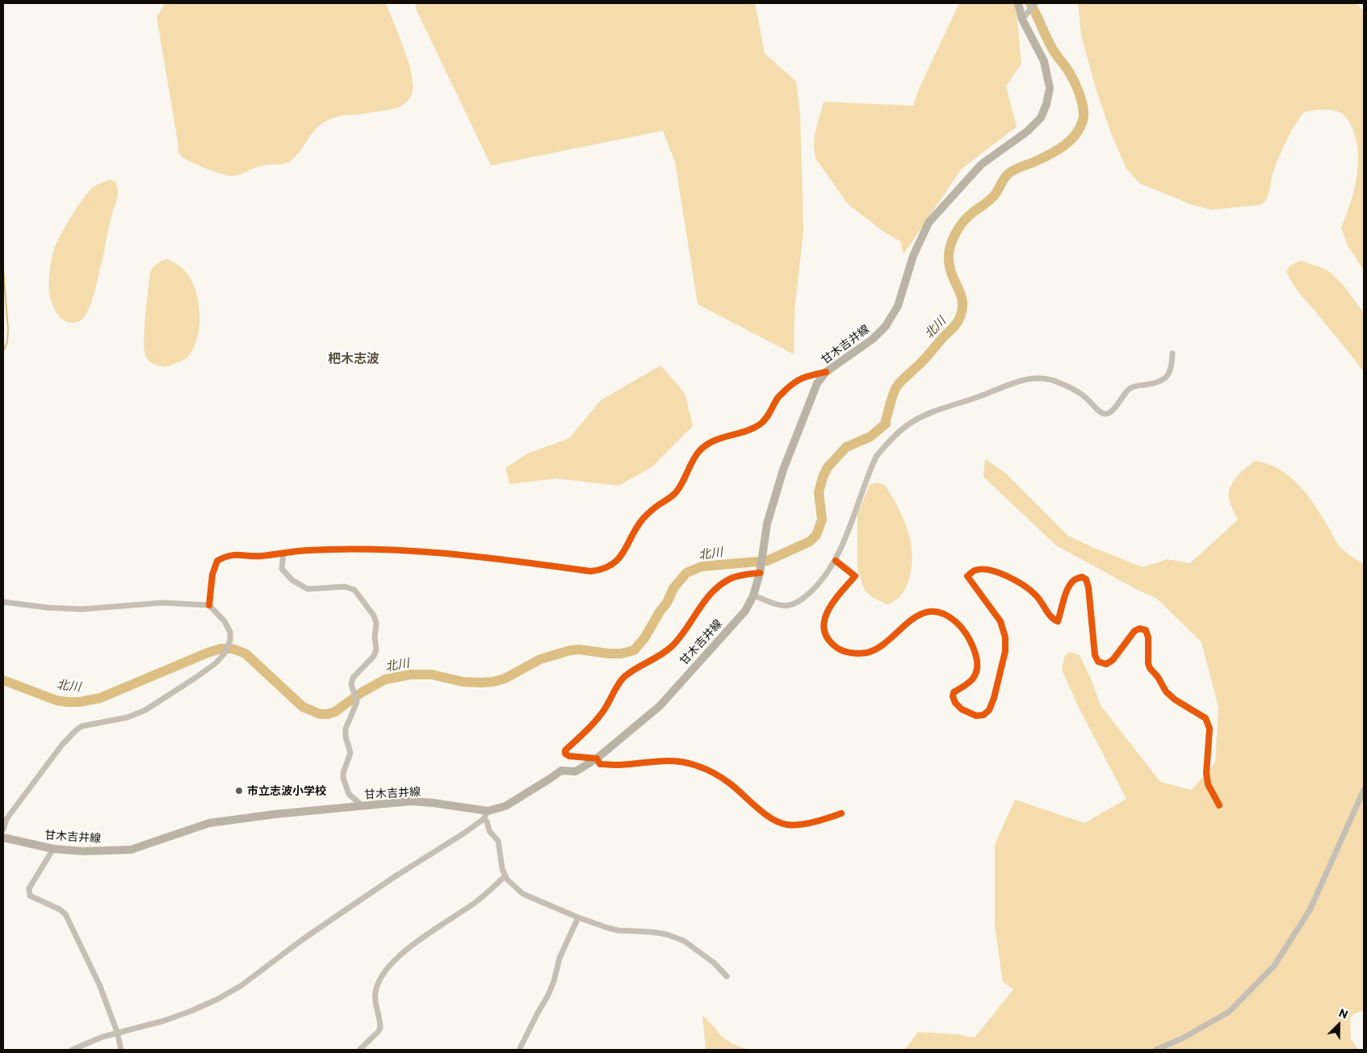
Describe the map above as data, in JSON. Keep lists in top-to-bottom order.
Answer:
{
  "streets": {
    "main road": ["甘木吉井線"]
  },
  "districts": ["杷木志波"],
  "water": ["北川"],
  "places": ["市立志波小学校"],
  "north": "top right"
}
